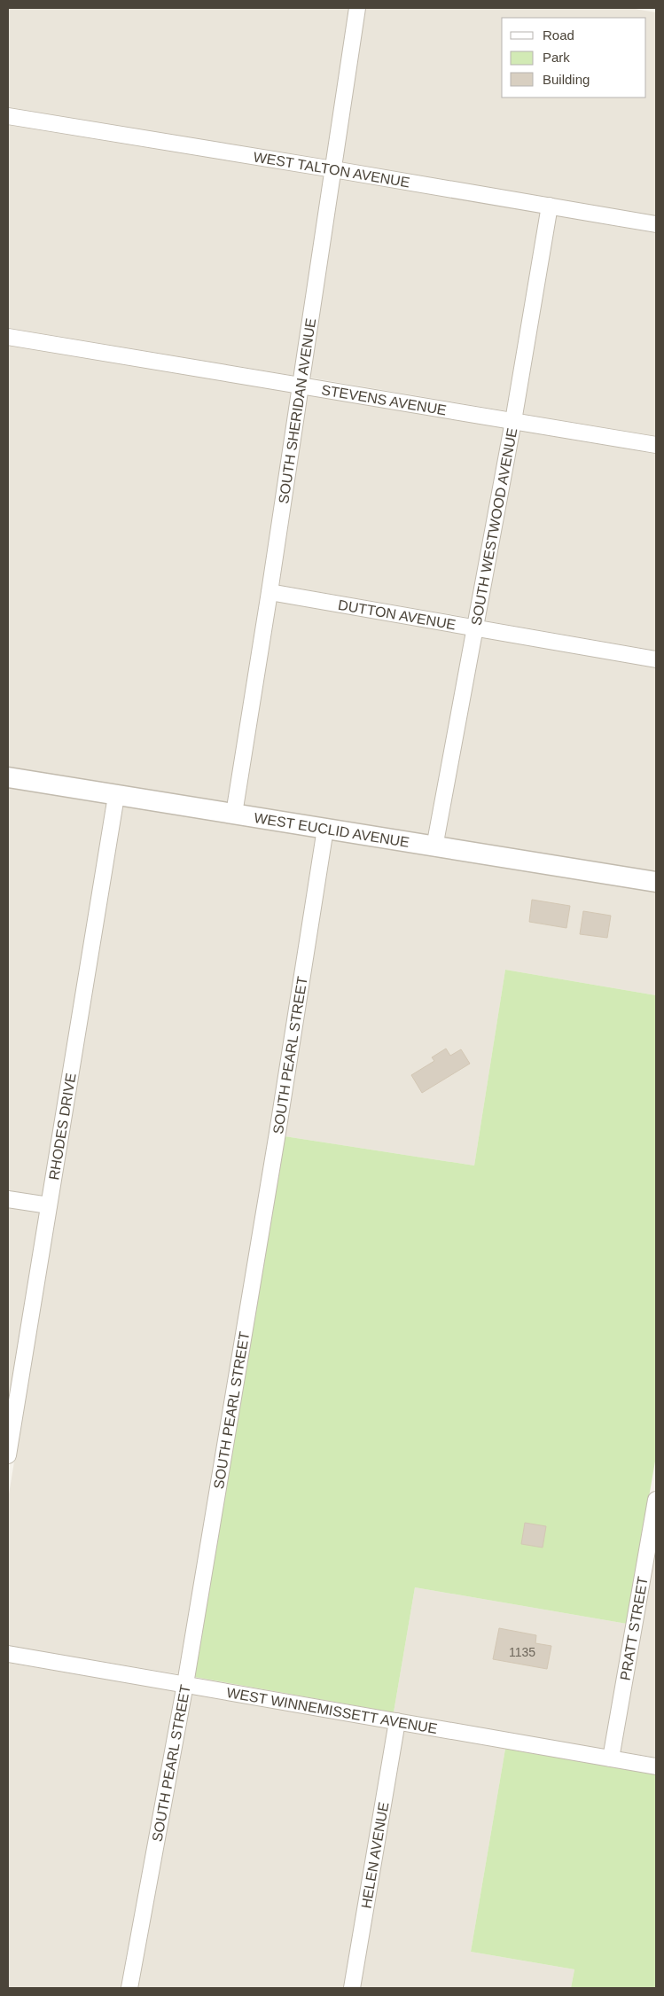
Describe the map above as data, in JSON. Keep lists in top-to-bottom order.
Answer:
{
  "streets": {
    "street": [
      "WEST TALTON AVENUE",
      "STEVENS AVENUE",
      "SOUTH SHERIDAN AVENUE",
      "SOUTH WESTWOOD AVENUE",
      "DUTTON AVENUE",
      "WEST EUCLID AVENUE",
      "SOUTH PEARL STREET",
      "RHODES DRIVE",
      "PRATT STREET",
      "WEST WINNEMISSETT AVENUE",
      "HELEN AVENUE"
    ]
  },
  "crossings": [
    ["WEST TALTON AVENUE", "SOUTH SHERIDAN AVENUE"],
    ["WEST TALTON AVENUE", "SOUTH WESTWOOD AVENUE"],
    ["STEVENS AVENUE", "SOUTH SHERIDAN AVENUE"],
    ["STEVENS AVENUE", "SOUTH WESTWOOD AVENUE"],
    ["SOUTH SHERIDAN AVENUE", "DUTTON AVENUE"],
    ["SOUTH SHERIDAN AVENUE", "WEST EUCLID AVENUE"],
    ["SOUTH WESTWOOD AVENUE", "DUTTON AVENUE"],
    ["SOUTH WESTWOOD AVENUE", "WEST EUCLID AVENUE"],
    ["WEST EUCLID AVENUE", "SOUTH PEARL STREET"],
    ["WEST EUCLID AVENUE", "RHODES DRIVE"],
    ["SOUTH PEARL STREET", "WEST WINNEMISSETT AVENUE"],
    ["PRATT STREET", "WEST WINNEMISSETT AVENUE"],
    ["WEST WINNEMISSETT AVENUE", "HELEN AVENUE"]
  ],
  "house_numbers": ["1135"],
  "legend": ["Road", "Park", "Building"]
}
